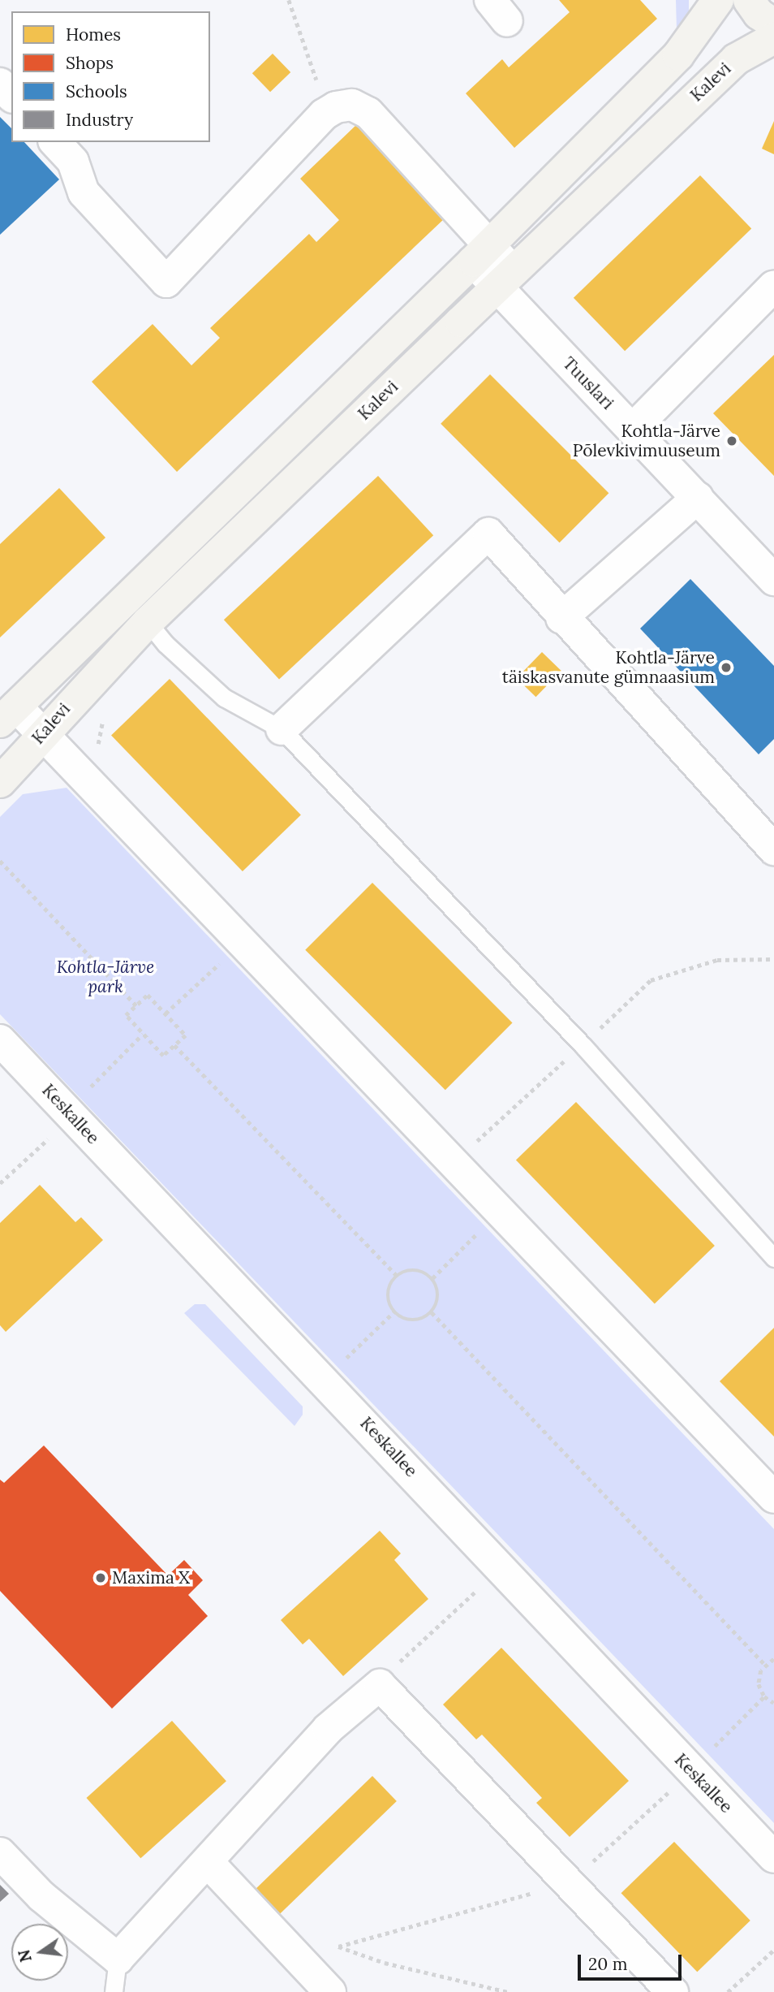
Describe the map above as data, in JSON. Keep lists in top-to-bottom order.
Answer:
{
  "streets": {
    "main road": ["Kalevi"],
    "street": ["Tuuslari", "Keskallee"]
  },
  "crossings": [
    ["Kalevi", "Tuuslari"]
  ],
  "parks": ["Kohtla-Järve park"],
  "places": ["Kohtla-Järve Põlevkivimuuseum", "Kohtla-Järve täiskasvanute gümnaasium", "Maxima X"],
  "legend": [
    "Homes",
    "Shops",
    "Schools",
    "Industry"
  ],
  "scale_bar": "20 m",
  "north": "left"
}
